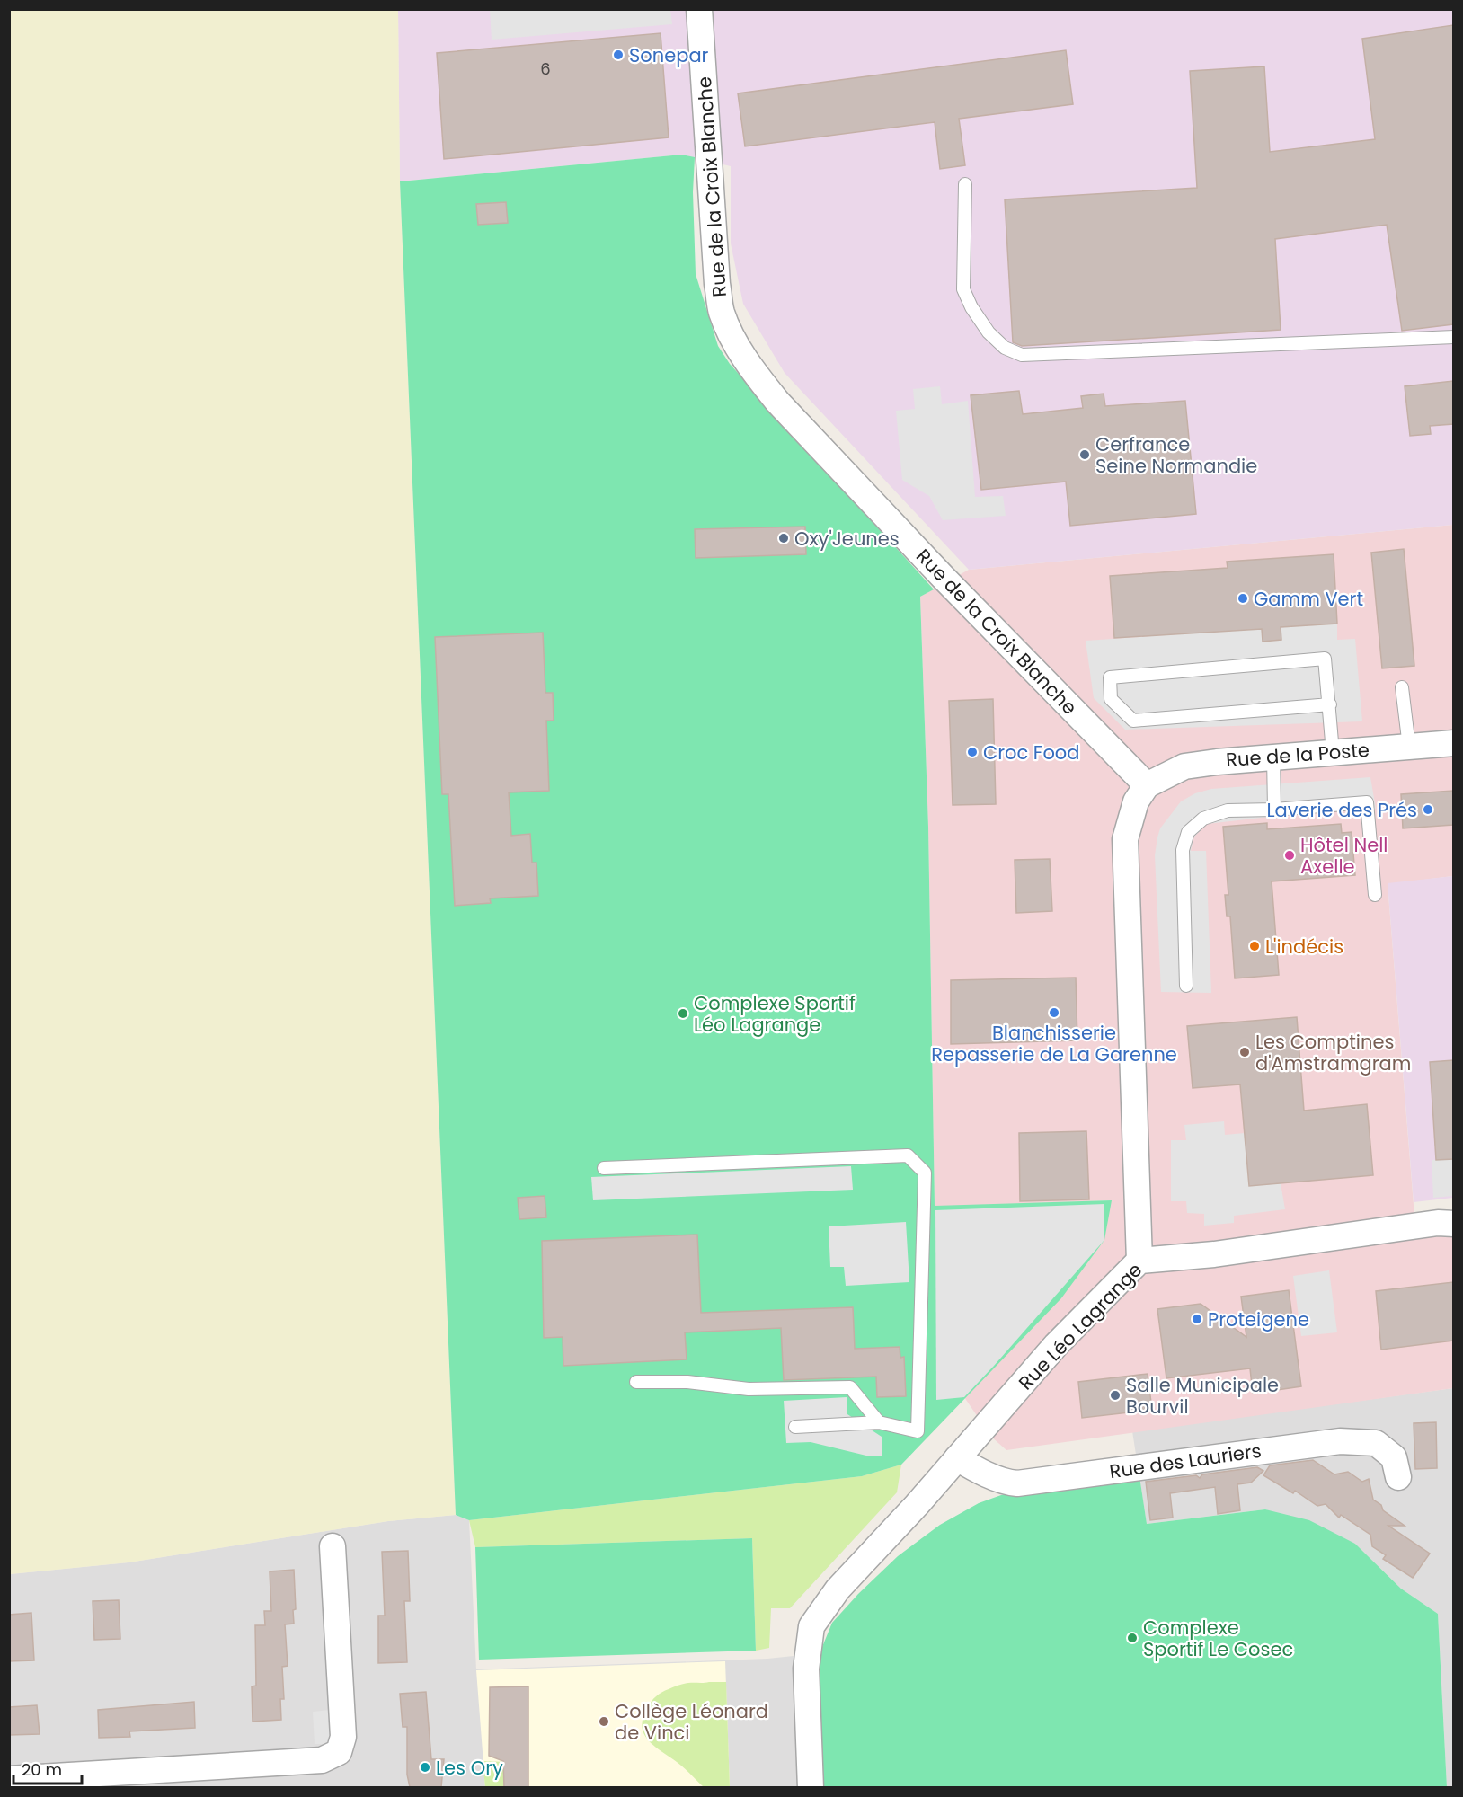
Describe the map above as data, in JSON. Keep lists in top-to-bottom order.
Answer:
{
  "streets": {
    "street": [
      "Rue de la Croix Blanche",
      "Rue de la Poste",
      "Rue Léo Lagrange",
      "Rue des Lauriers"
    ]
  },
  "crossings": [
    ["Rue de la Croix Blanche", "Rue de la Poste"],
    ["Rue Léo Lagrange", "Rue des Lauriers"]
  ],
  "places": [
    "Sonepar",
    "Cerfrance Seine Normandie",
    "Oxy'Jeunes",
    "Gamm Vert",
    "Croc Food",
    "Laverie des Prés",
    "Hôtel Nell Axelle",
    "L'indécis",
    "Blanchisserie Repasserie de La Garenne",
    "Complexe Sportif Léo Lagrange",
    "Les Comptines d'Amstramgram",
    "Proteigene",
    "Salle Municipale Bourvil",
    "Complexe Sportif Le Cosec",
    "Collège Léonard de Vinci",
    "Les Ory"
  ],
  "house_numbers": ["6"],
  "scale_bar": "20 m"
}
